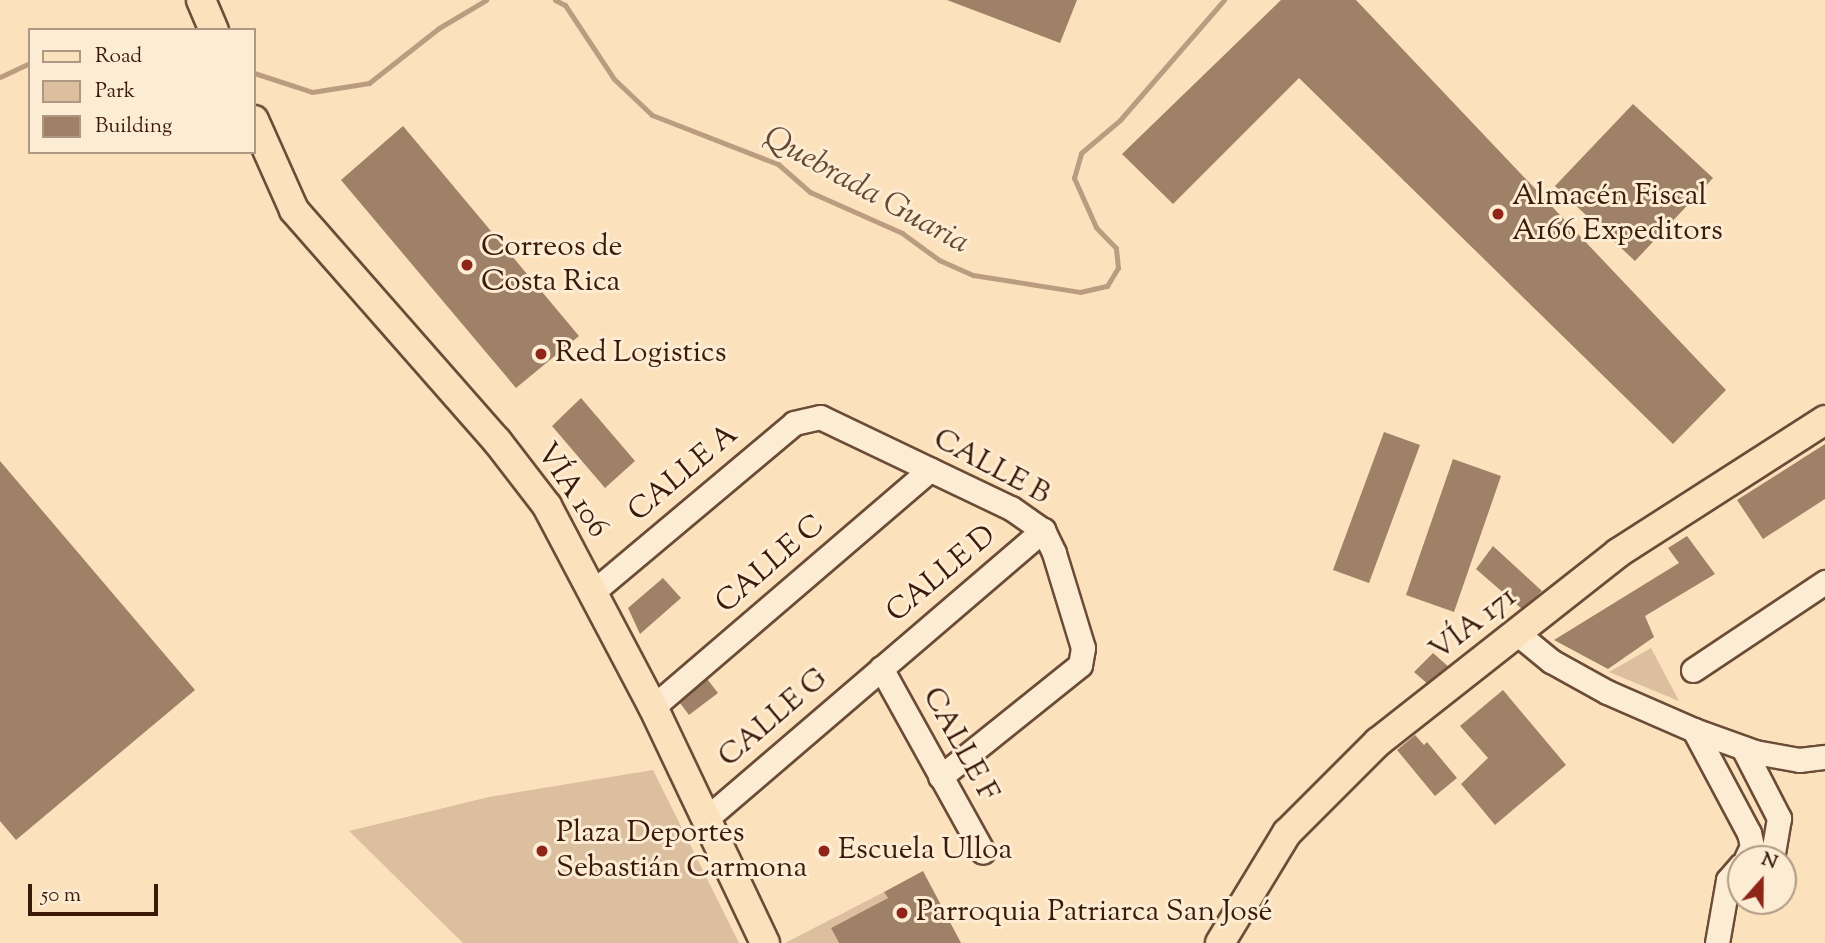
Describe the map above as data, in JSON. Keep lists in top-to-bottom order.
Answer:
{
  "streets": {
    "main road": ["VÍA 106", "VÍA 171"],
    "street": [
      "CALLE B",
      "CALLE A",
      "CALLE C",
      "CALLE D",
      "CALLE G",
      "CALLE F"
    ]
  },
  "crossings": [
    ["CALLE B", "CALLE A"],
    ["CALLE B", "CALLE C"],
    ["CALLE B", "CALLE D"],
    ["CALLE B", "CALLE F"],
    ["CALLE A", "VÍA 106"],
    ["VÍA 106", "CALLE C"],
    ["VÍA 106", "CALLE G"],
    ["CALLE D", "CALLE G"],
    ["CALLE D", "CALLE F"],
    ["CALLE G", "CALLE F"]
  ],
  "water": ["Quebrada Guaria"],
  "places": [
    "Almacén Fiscal A166 Expeditors",
    "Correos de Costa Rica",
    "Red Logistics",
    "Plaza Deportes Sebastián Carmona",
    "Escuela Ulloa",
    "Parroquia Patriarca San José"
  ],
  "legend": ["Road", "Park", "Building"],
  "scale_bar": "50 m",
  "north": "top"
}
